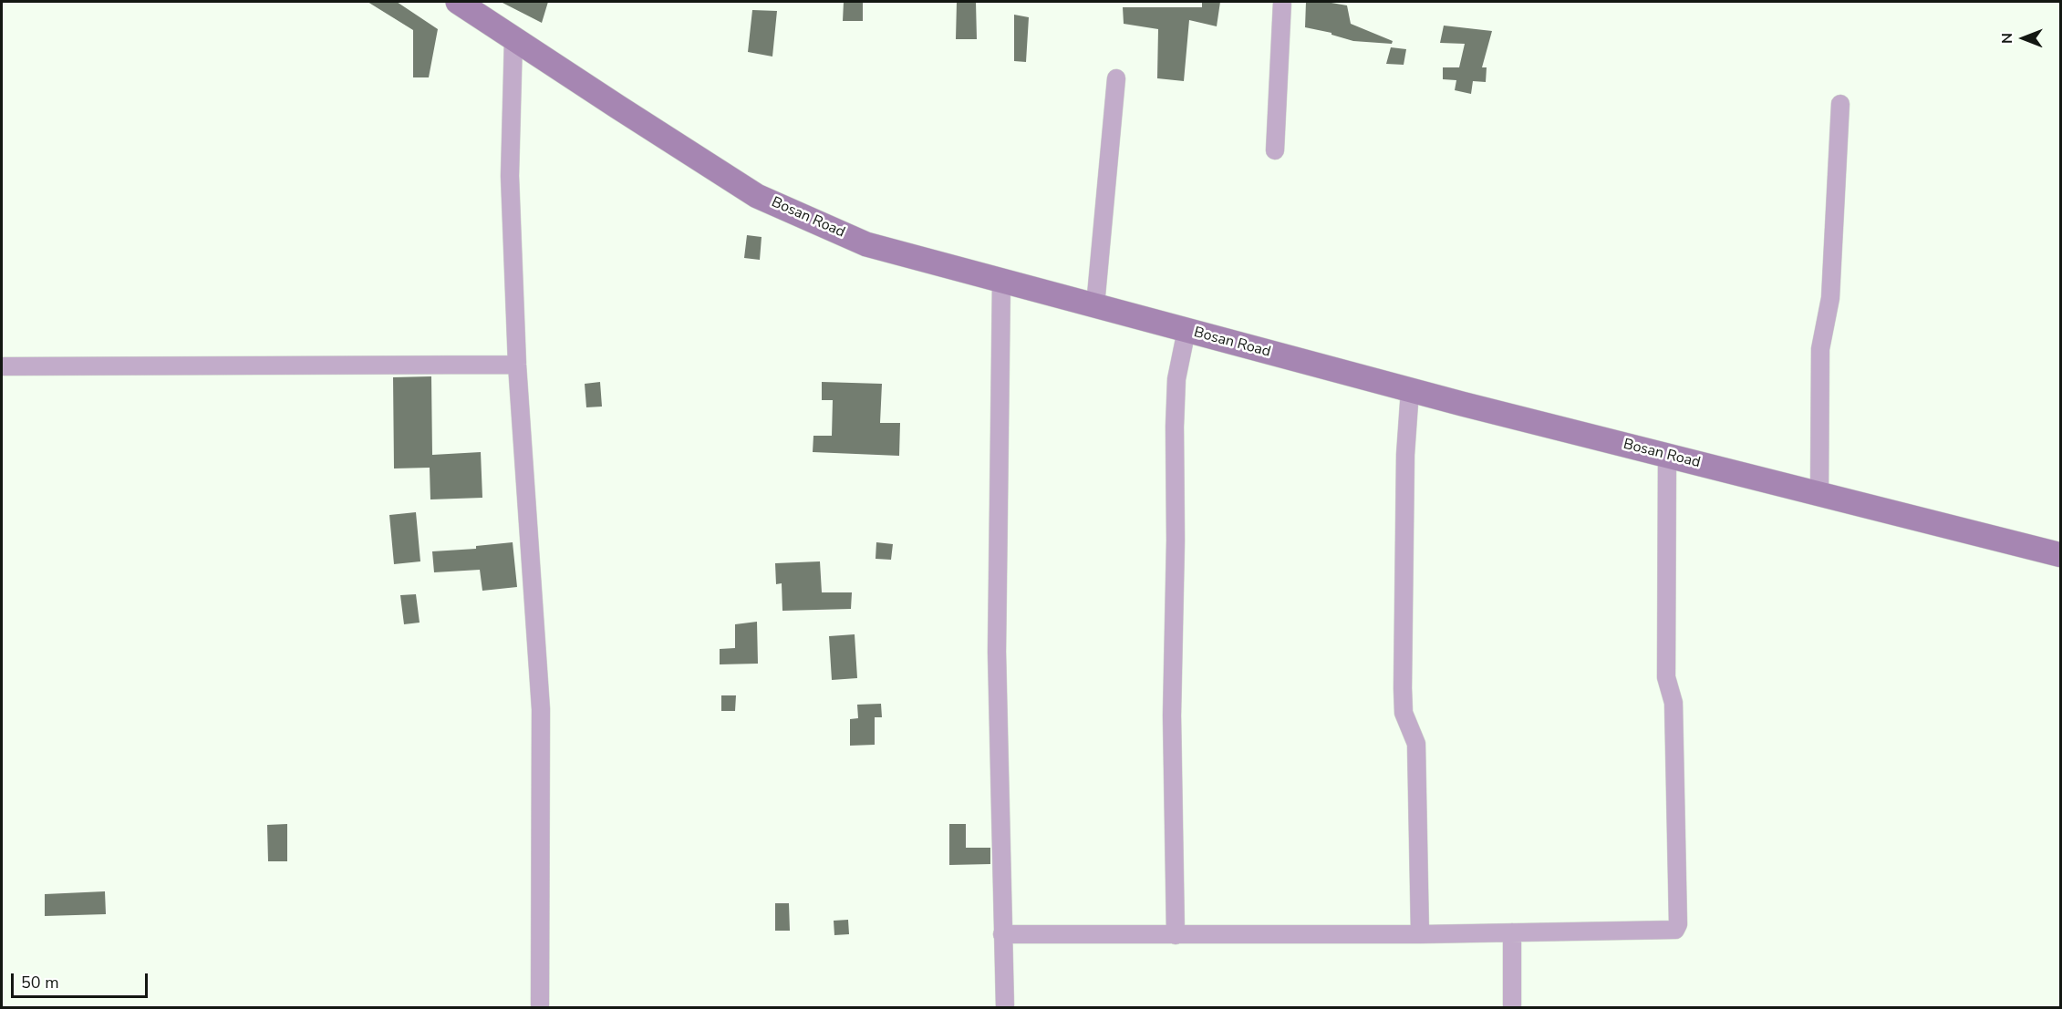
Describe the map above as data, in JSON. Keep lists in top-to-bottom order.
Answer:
{
  "streets": {
    "main road": ["Bosan Road"]
  },
  "scale_bar": "50 m",
  "north": "left"
}
